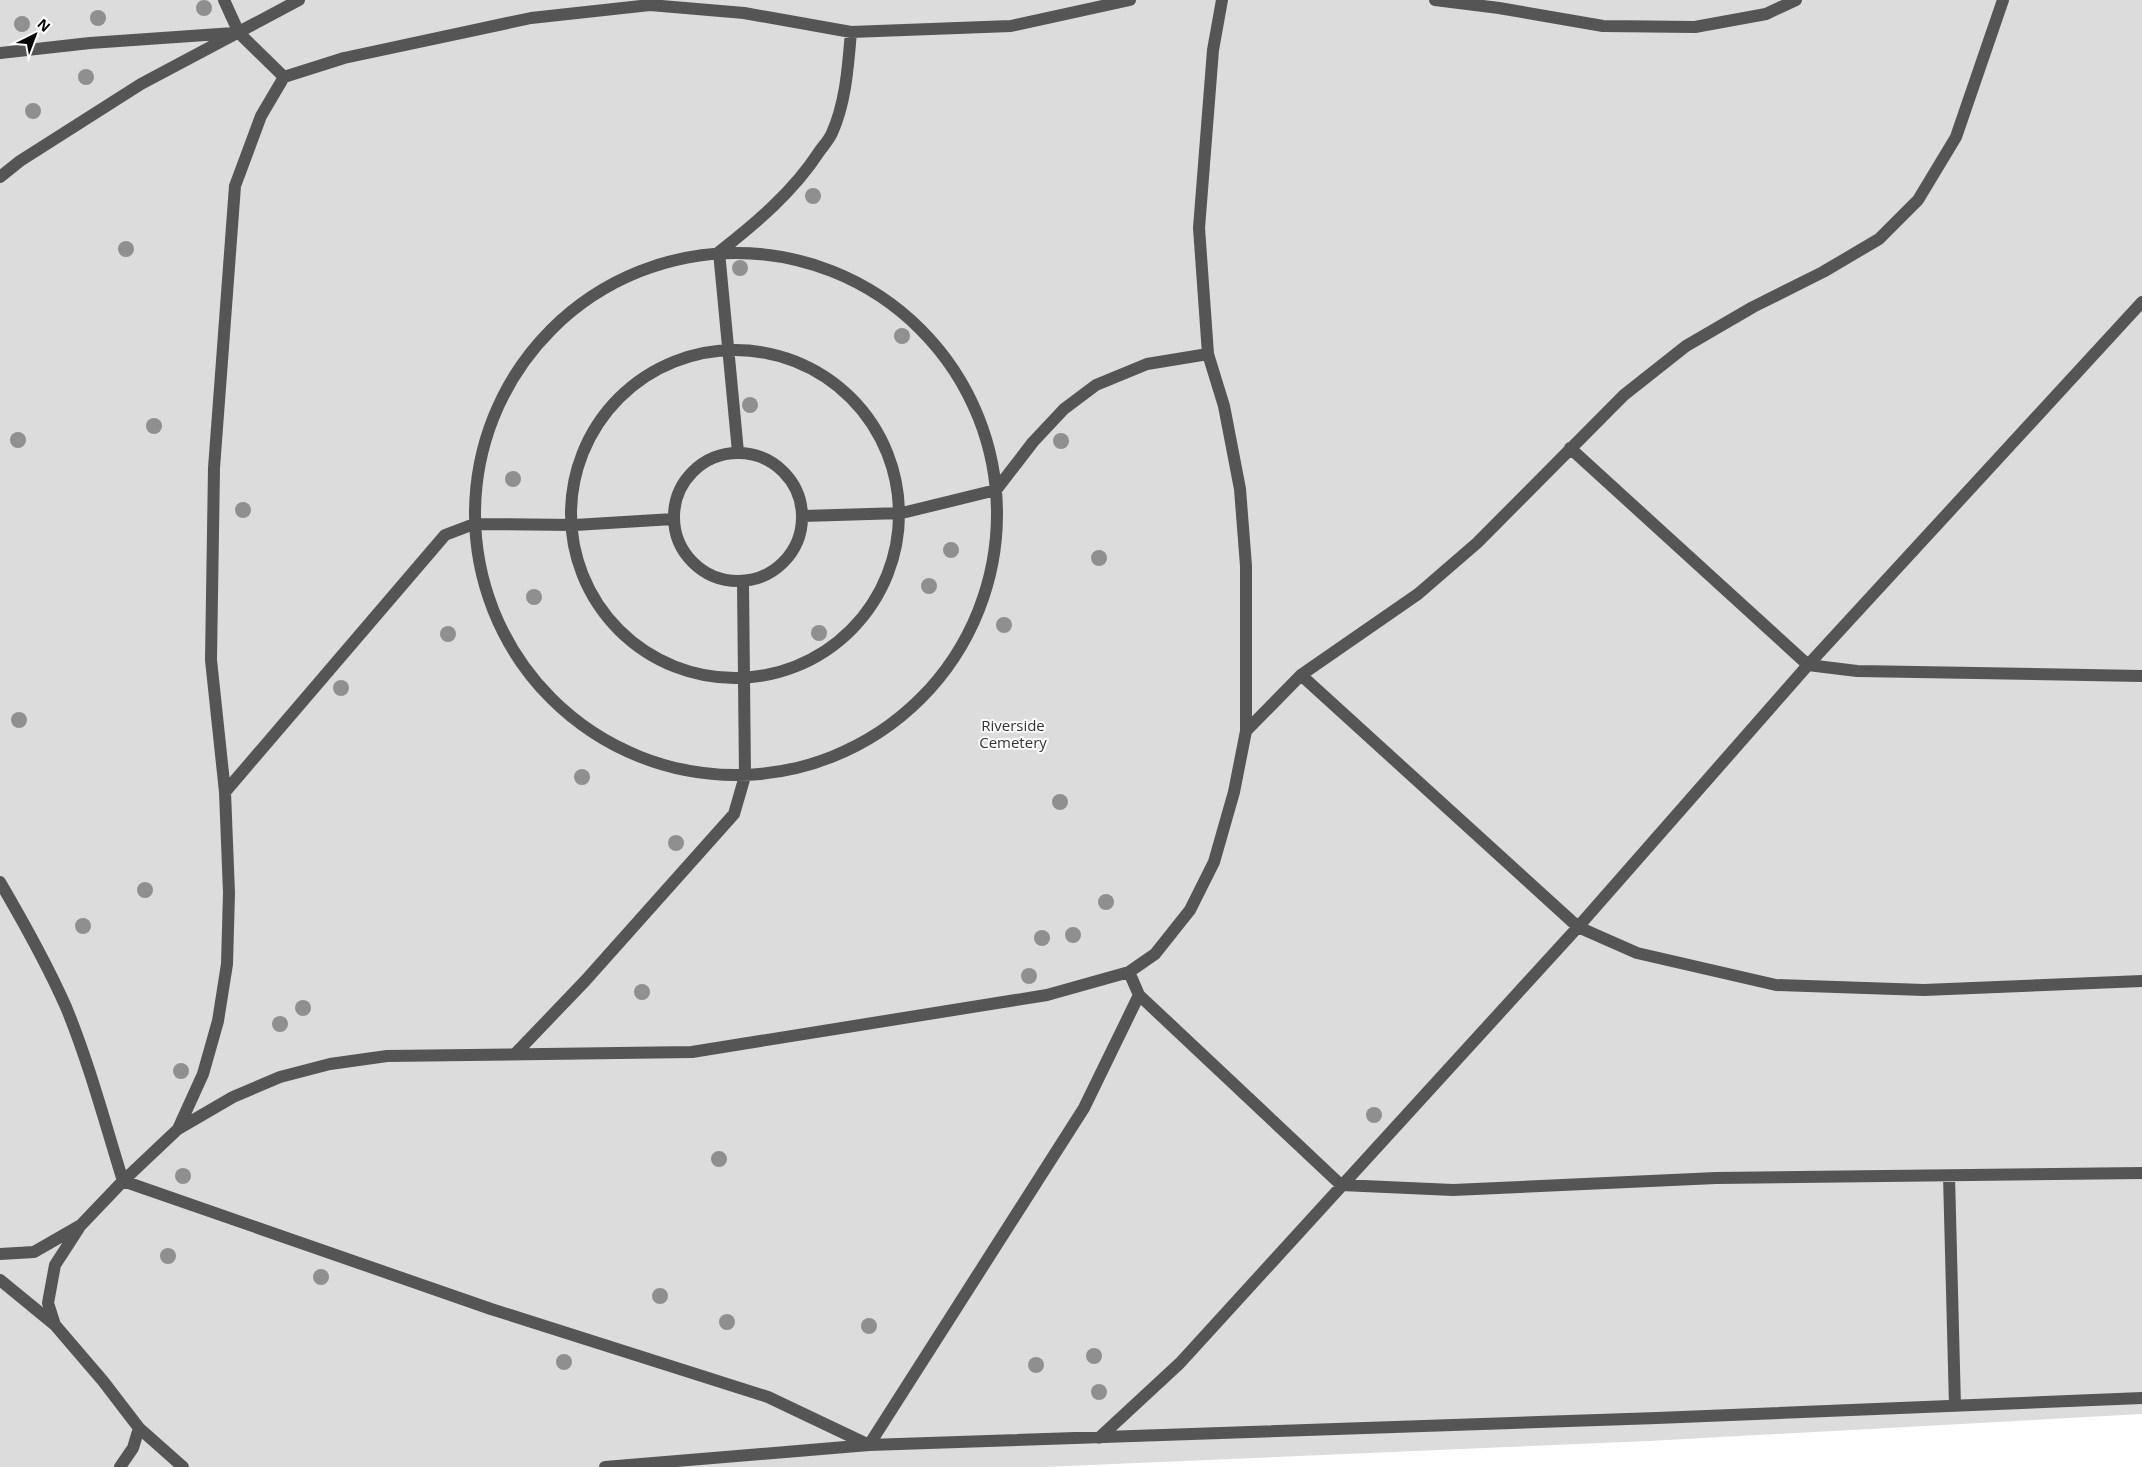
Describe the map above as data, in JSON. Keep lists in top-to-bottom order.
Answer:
{
  "parks": ["Riverside Cemetery"],
  "north": "top right"
}
